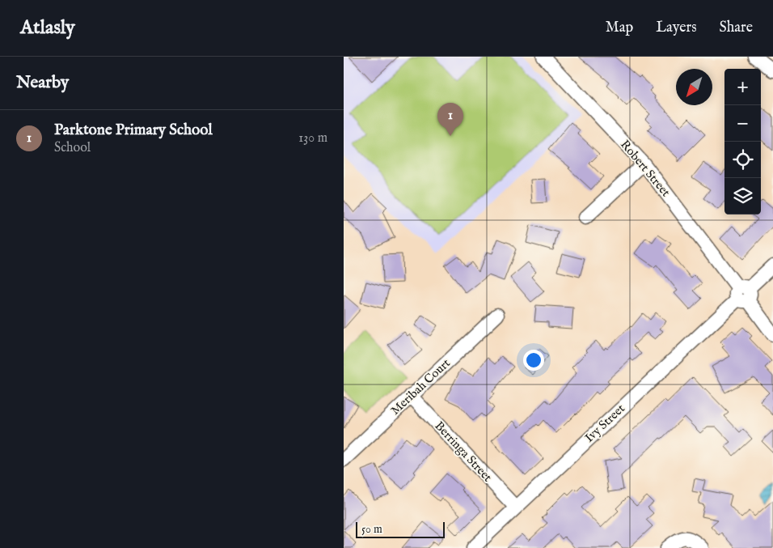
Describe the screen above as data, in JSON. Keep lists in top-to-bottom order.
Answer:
{
  "streets": {
    "street": [
      "Robert Street",
      "Meribah Court",
      "Ivy Street",
      "Berringa Street"
    ]
  },
  "crossings": [
    ["Robert Street", "Ivy Street"],
    ["Meribah Court", "Berringa Street"],
    ["Ivy Street", "Berringa Street"]
  ],
  "scale_bar": "50 m",
  "north": "bottom left",
  "page": {
    "header": "Atlasly",
    "nav": ["Map", "Layers", "Share"],
    "heading": "Nearby",
    "map_buttons": ["+", "−"],
    "pins": "1",
    "list": [
      {
        "mark": "1",
        "name": "Parktone Primary School",
        "note": "School",
        "value": "130 m"
      }
    ],
    "scale": "50 m"
  }
}
